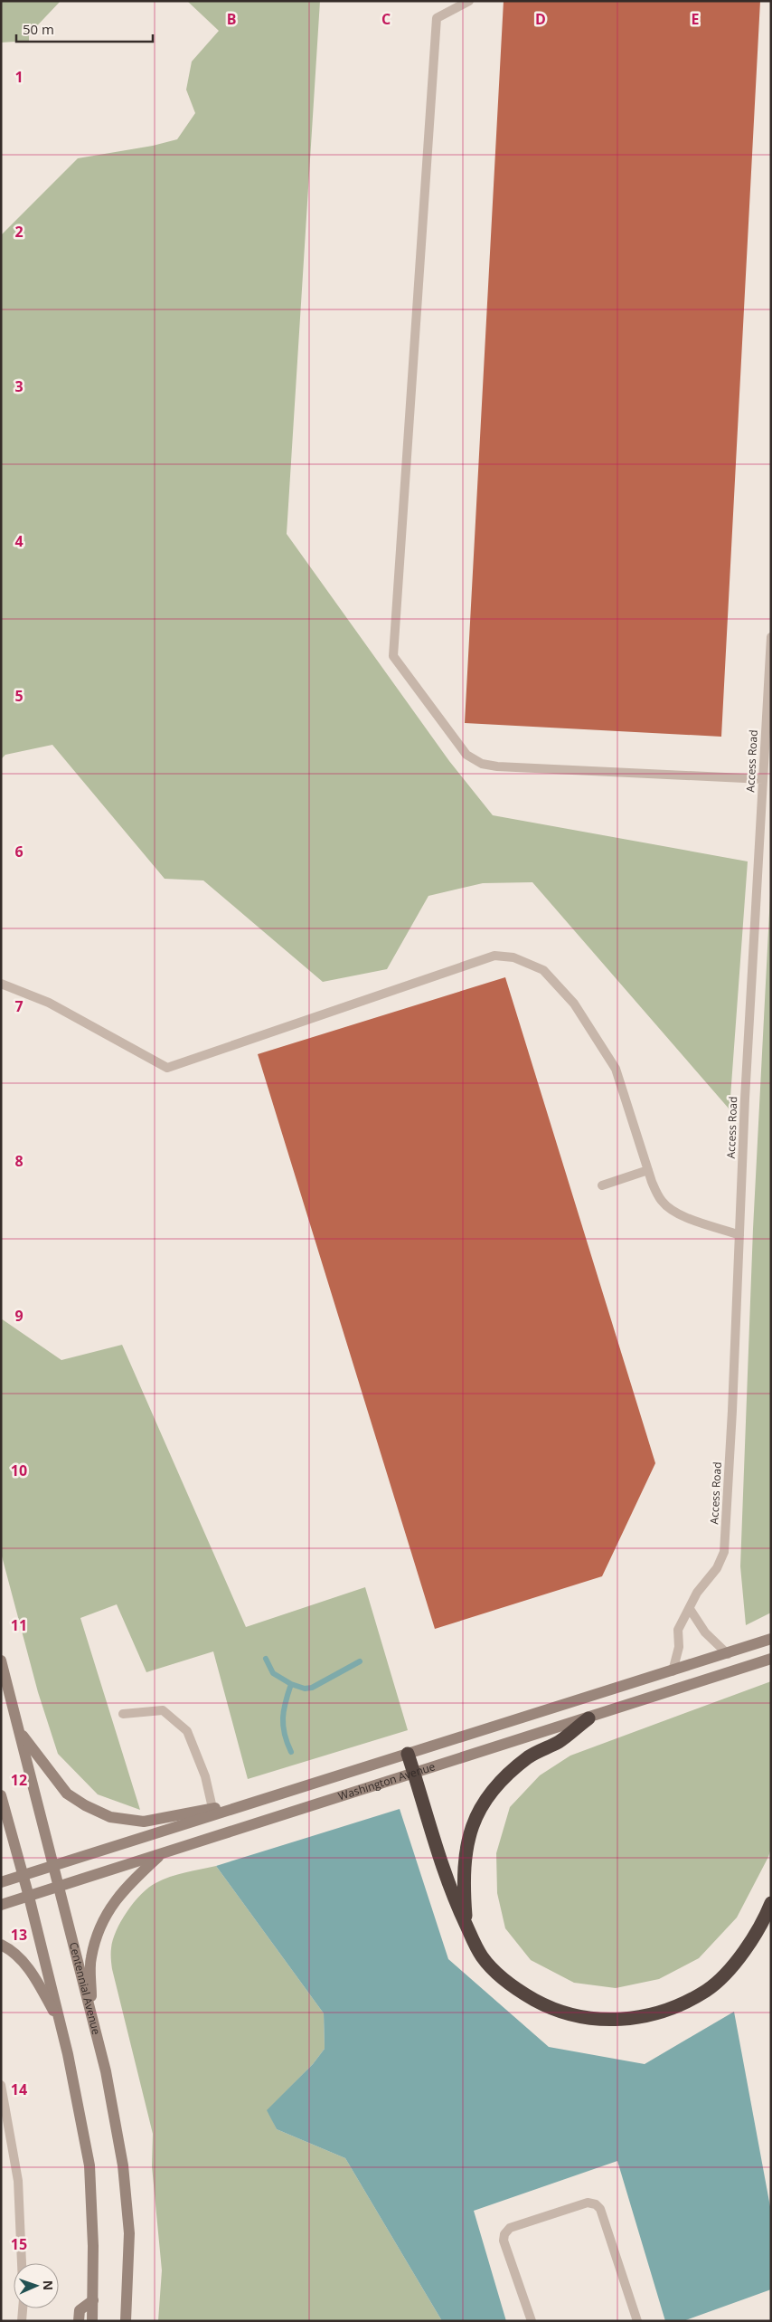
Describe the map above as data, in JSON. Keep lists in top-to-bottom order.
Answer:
{
  "streets": {
    "main road": ["Washington Avenue", "Centennial Avenue"],
    "lane": ["Access Road"]
  },
  "crossings": [
    ["Access Road", "Washington Avenue"],
    ["Washington Avenue", "Centennial Avenue"]
  ],
  "scale_bar": "50 m",
  "north": "right",
  "grid": {
    "columns": [
      "B",
      "C",
      "D",
      "E"
    ],
    "rows": [
      "1",
      "2",
      "3",
      "4",
      "5",
      "6",
      "7",
      "8",
      "9",
      "10",
      "11",
      "12",
      "13",
      "14",
      "15"
    ]
  }
}
